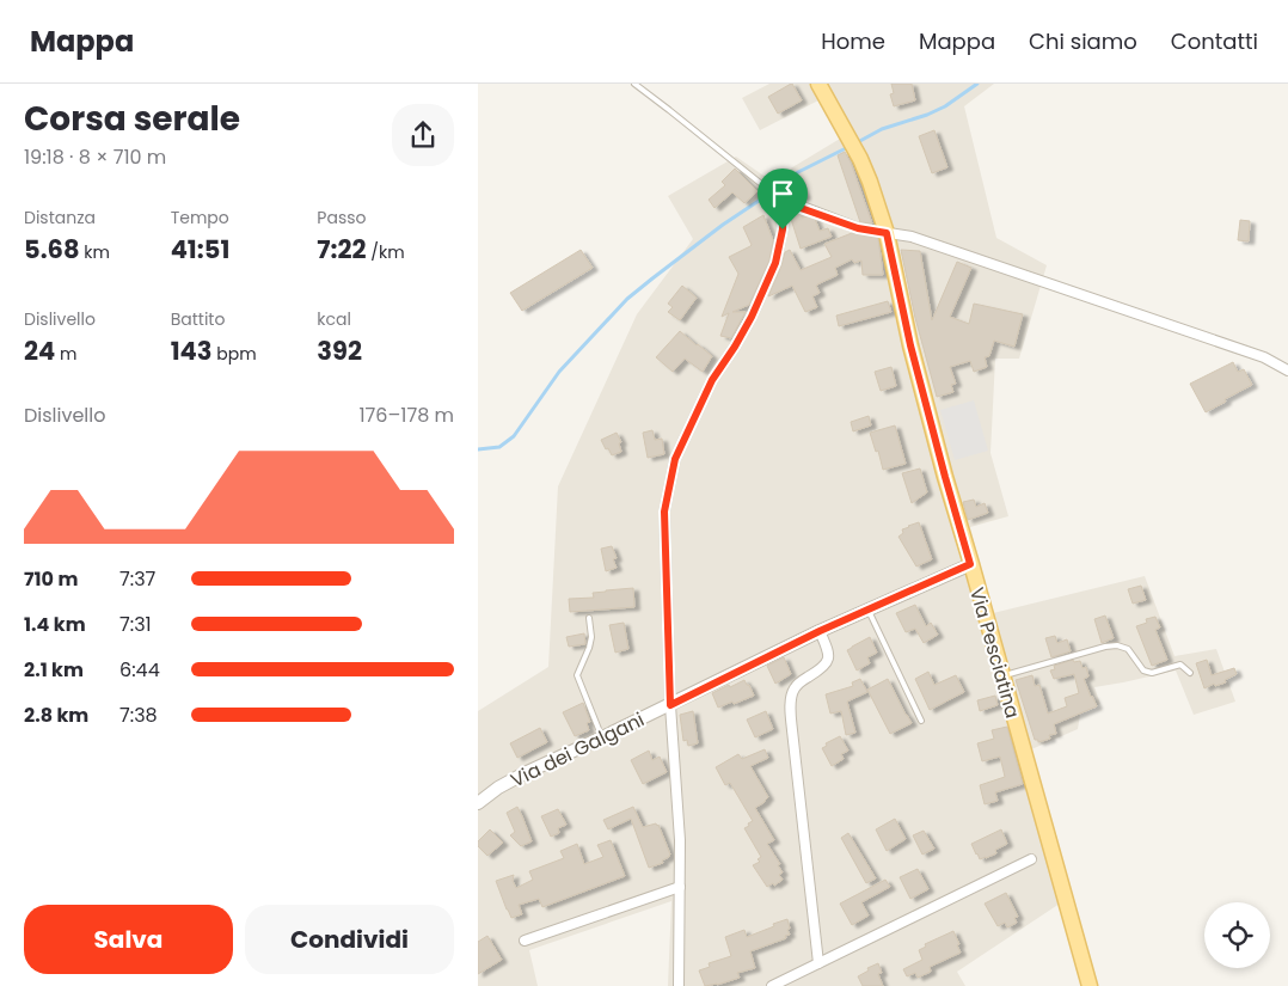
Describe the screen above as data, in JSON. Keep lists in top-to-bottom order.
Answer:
{
  "streets": {
    "main road": ["Via Pesciatina"],
    "street": ["Via dei Galgani"]
  },
  "crossings": [
    ["Via Pesciatina", "Via dei Galgani"]
  ],
  "page": {
    "header": "Mappa",
    "nav": [
      "Home",
      "Mappa",
      "Chi siamo",
      "Contatti"
    ],
    "heading": ["Corsa serale", "19:18 · 8 × 710 m"],
    "stats": [
      ["Distanza", "5.68 km"],
      ["Tempo", "41:51"],
      ["Passo", "7:22 /km"],
      ["Dislivello", "24 m"],
      ["Battito", "143 bpm"],
      ["kcal", "392"]
    ],
    "chart": ["Dislivello", "176–178 m"],
    "list": [
      {
        "name": "710 m",
        "note": "7:37"
      },
      {
        "name": "1.4 km",
        "note": "7:31"
      },
      {
        "name": "2.1 km",
        "note": "6:44"
      },
      {
        "name": "2.8 km",
        "note": "7:38"
      }
    ],
    "buttons": ["Salva", "Condividi"]
  }
}
